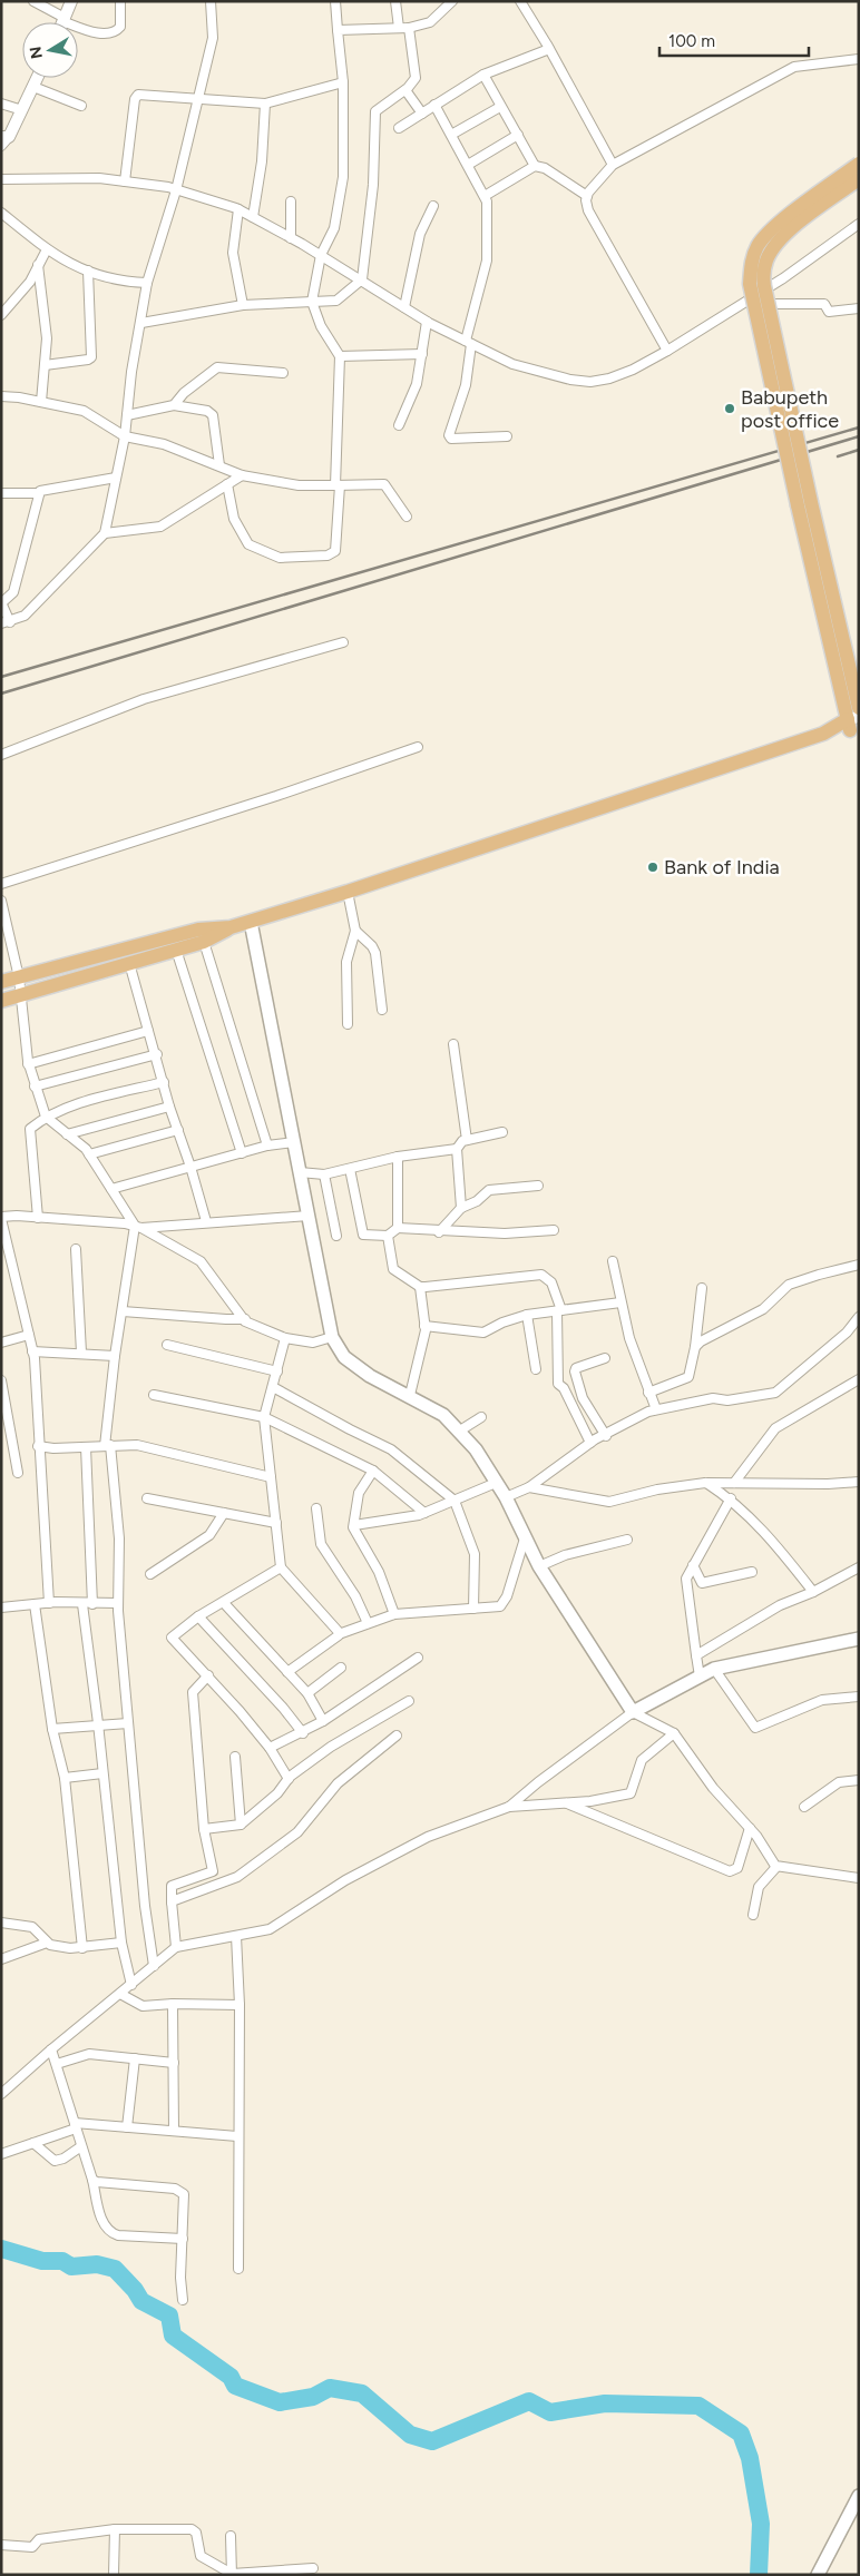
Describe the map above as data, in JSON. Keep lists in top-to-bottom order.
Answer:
{
  "places": ["Babupeth post office", "Bank of India"],
  "scale_bar": "100 m",
  "north": "left"
}
